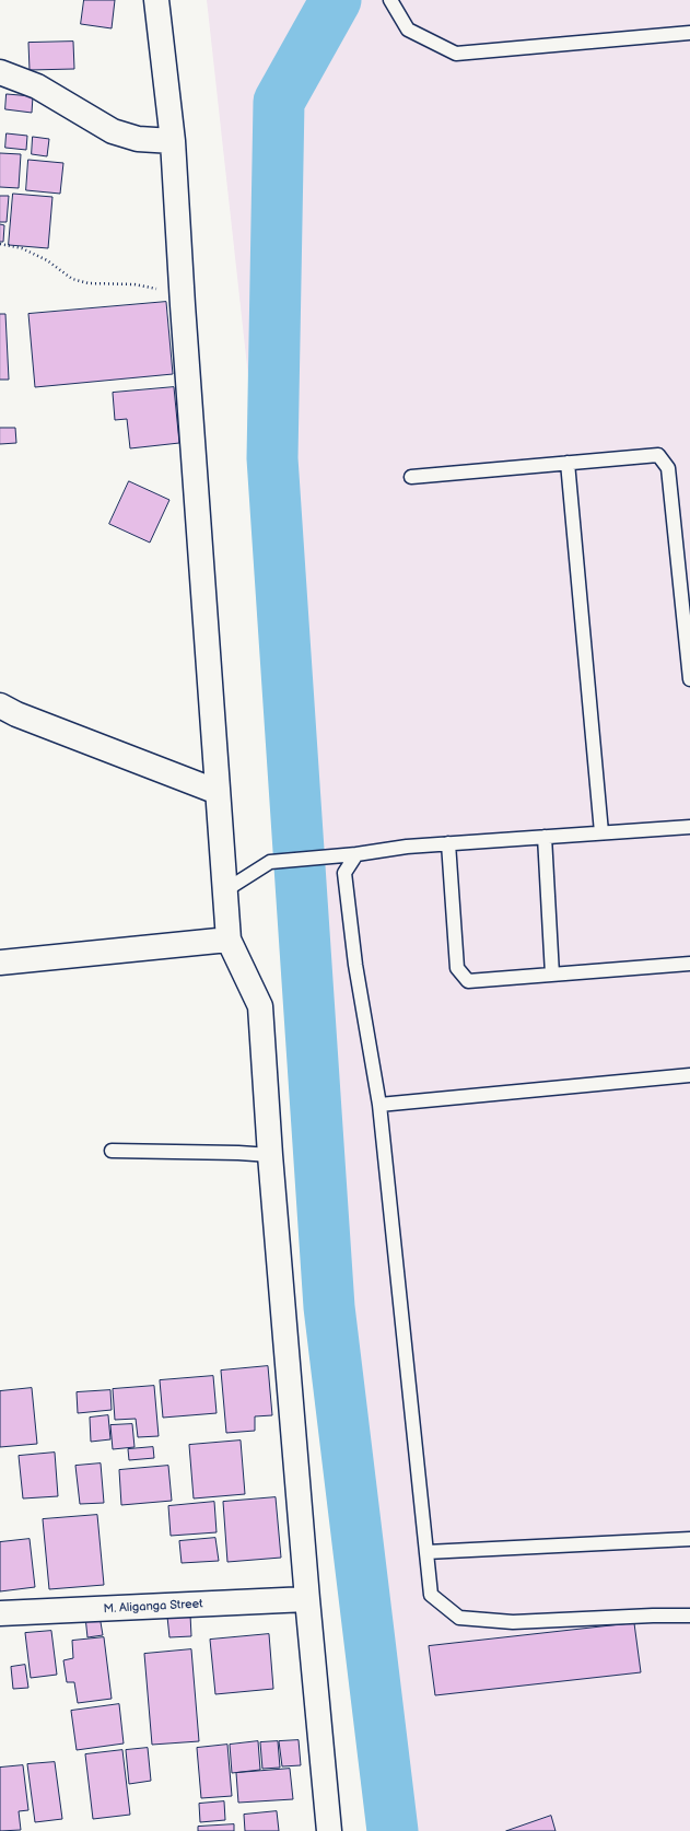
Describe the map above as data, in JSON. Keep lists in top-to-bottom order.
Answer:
{
  "streets": {
    "street": ["M. Aliganga Street"]
  }
}
